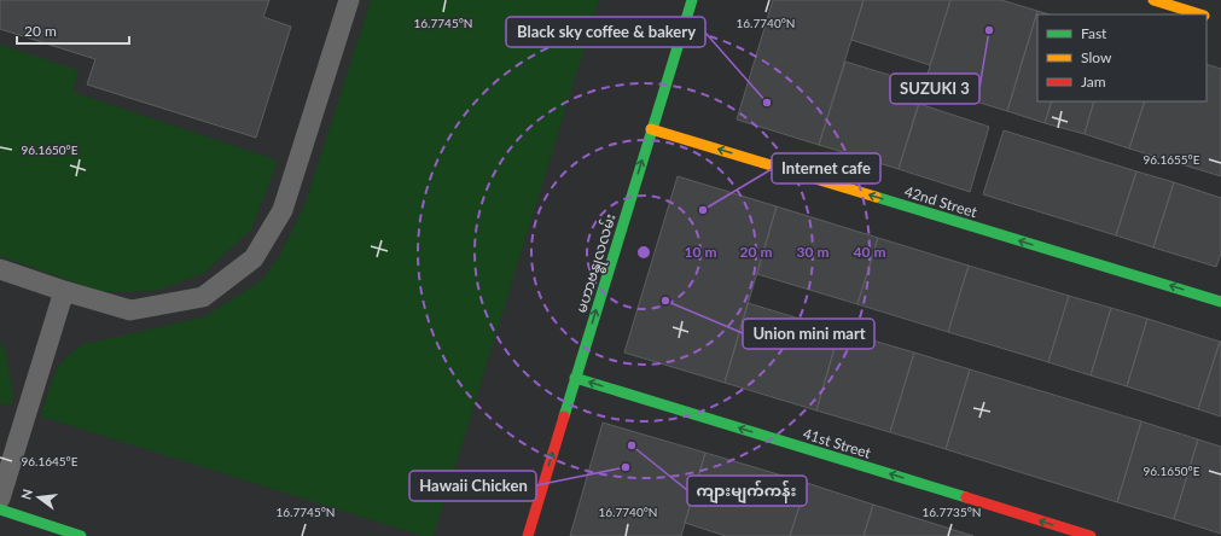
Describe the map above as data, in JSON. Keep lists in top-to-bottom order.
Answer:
{
  "streets": {
    "street": ["42nd Street", "မဟာဗန္ဓုလလမ်း", "41st Street"]
  },
  "crossings": [
    ["42nd Street", "မဟာဗန္ဓုလလမ်း"],
    ["မဟာဗန္ဓုလလမ်း", "41st Street"]
  ],
  "one_way": ["42nd Street", "မဟာဗန္ဓုလလမ်း", "41st Street"],
  "places": [
    "SUZUKI 3",
    "Black sky coffee & bakery",
    "Internet cafe",
    "Union mini mart",
    "ကျားမျက်ကန်း",
    "Hawaii Chicken"
  ],
  "legend": ["Fast", "Slow", "Jam"],
  "scale_bar": "20 m",
  "north": "left",
  "coordinates": [
    "16.7745°N",
    "16.7740°N",
    "96.1650°E",
    "96.1655°E",
    "96.1645°E",
    "16.7735°N"
  ],
  "rings": [
    "10 m",
    "20 m",
    "30 m",
    "40 m"
  ]
}
